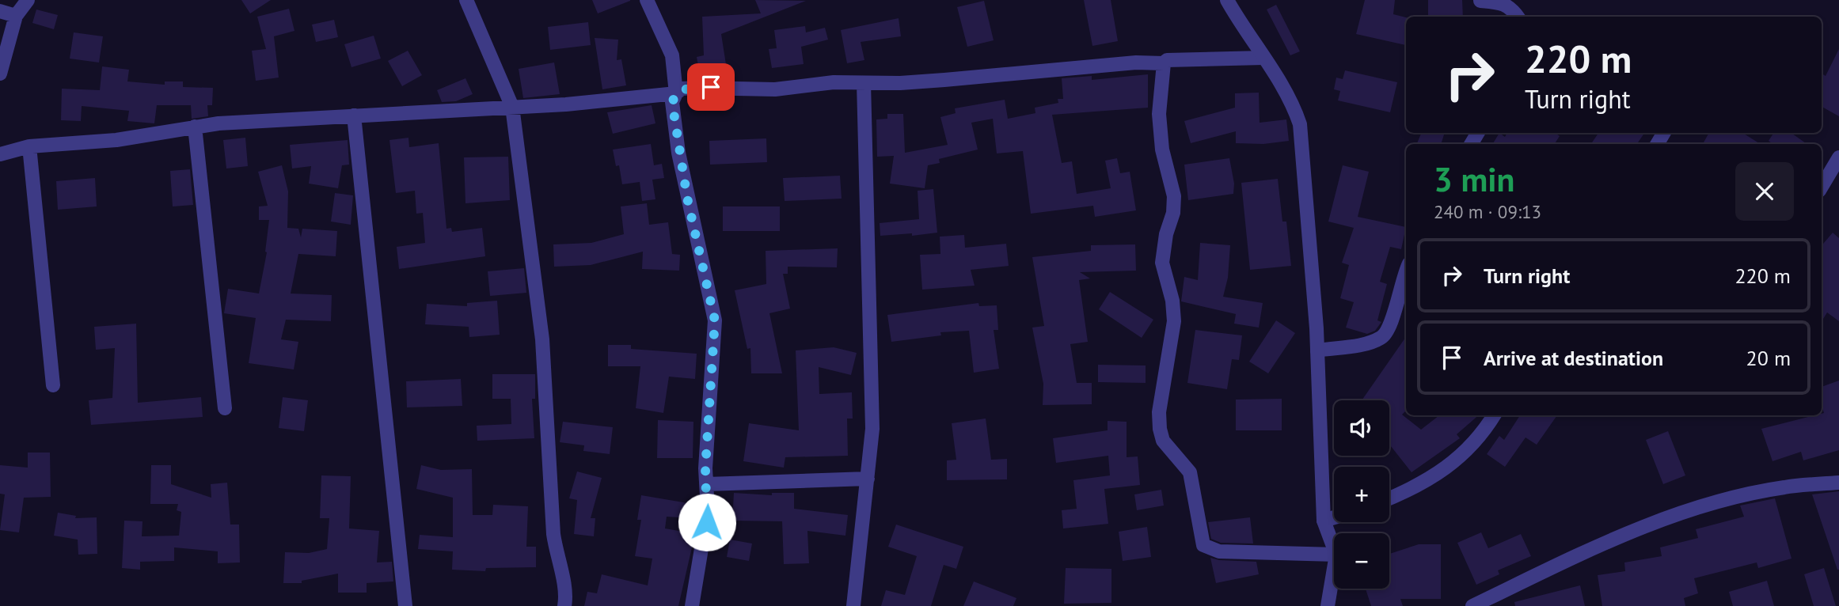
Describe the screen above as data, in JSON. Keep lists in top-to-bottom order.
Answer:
{
  "page": {
    "turn": ["220 m", "Turn right"],
    "heading": ["3 min", "240 m · 09:13"],
    "list": [
      {
        "name": "Turn right",
        "value": "220 m"
      },
      {
        "name": "Arrive at destination",
        "value": "20 m"
      }
    ],
    "map_buttons": ["+", "−"]
  }
}
